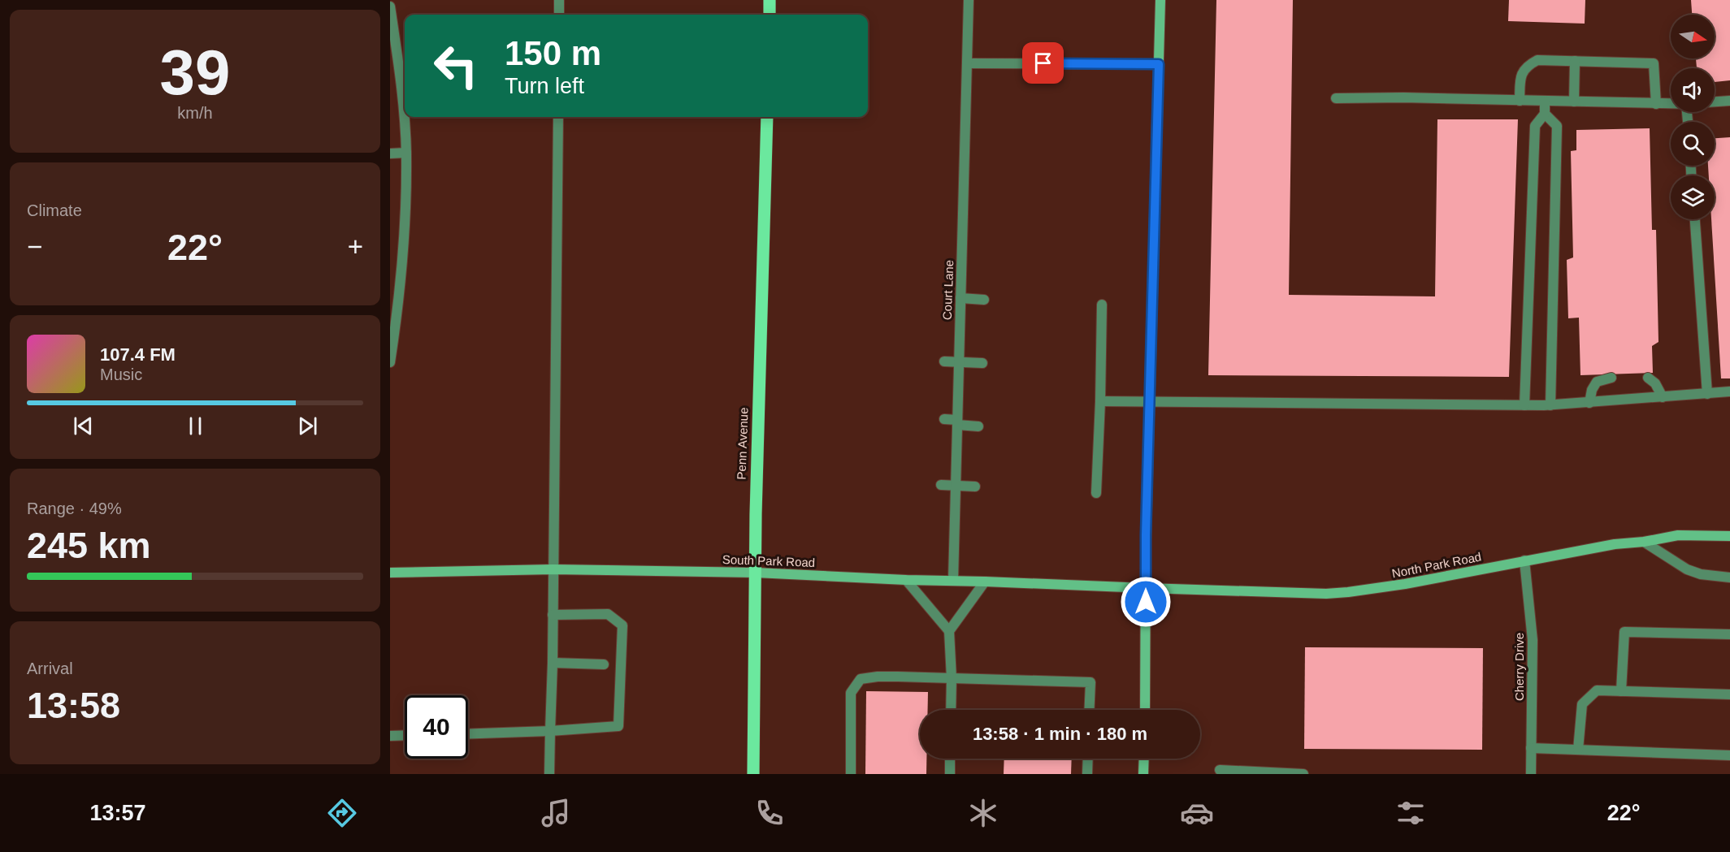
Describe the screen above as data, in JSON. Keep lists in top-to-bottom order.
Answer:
{
  "streets": {
    "main road": ["Penn Avenue"],
    "street": [
      "Court Lane",
      "South Park Road",
      "North Park Road",
      "Cherry Drive"
    ]
  },
  "crossings": [
    ["Court Lane", "South Park Road"],
    ["Penn Avenue", "South Park Road"],
    ["South Park Road", "North Park Road"],
    ["North Park Road", "Cherry Drive"]
  ],
  "north": "right",
  "page": {
    "tile": [
      ["39", "km/h"],
      "Climate",
      ["Range · 49%", "245 km"],
      ["Arrival", "13:58"]
    ],
    "turn": ["150 m", "Turn left"],
    "heat": ["−", "22°", "+"],
    "song": ["107.4 FM", "Music"],
    "limit": "40",
    "trip": "13:58 · 1 min · 180 m",
    "tabs": ["13:57", "22°"]
  }
}
